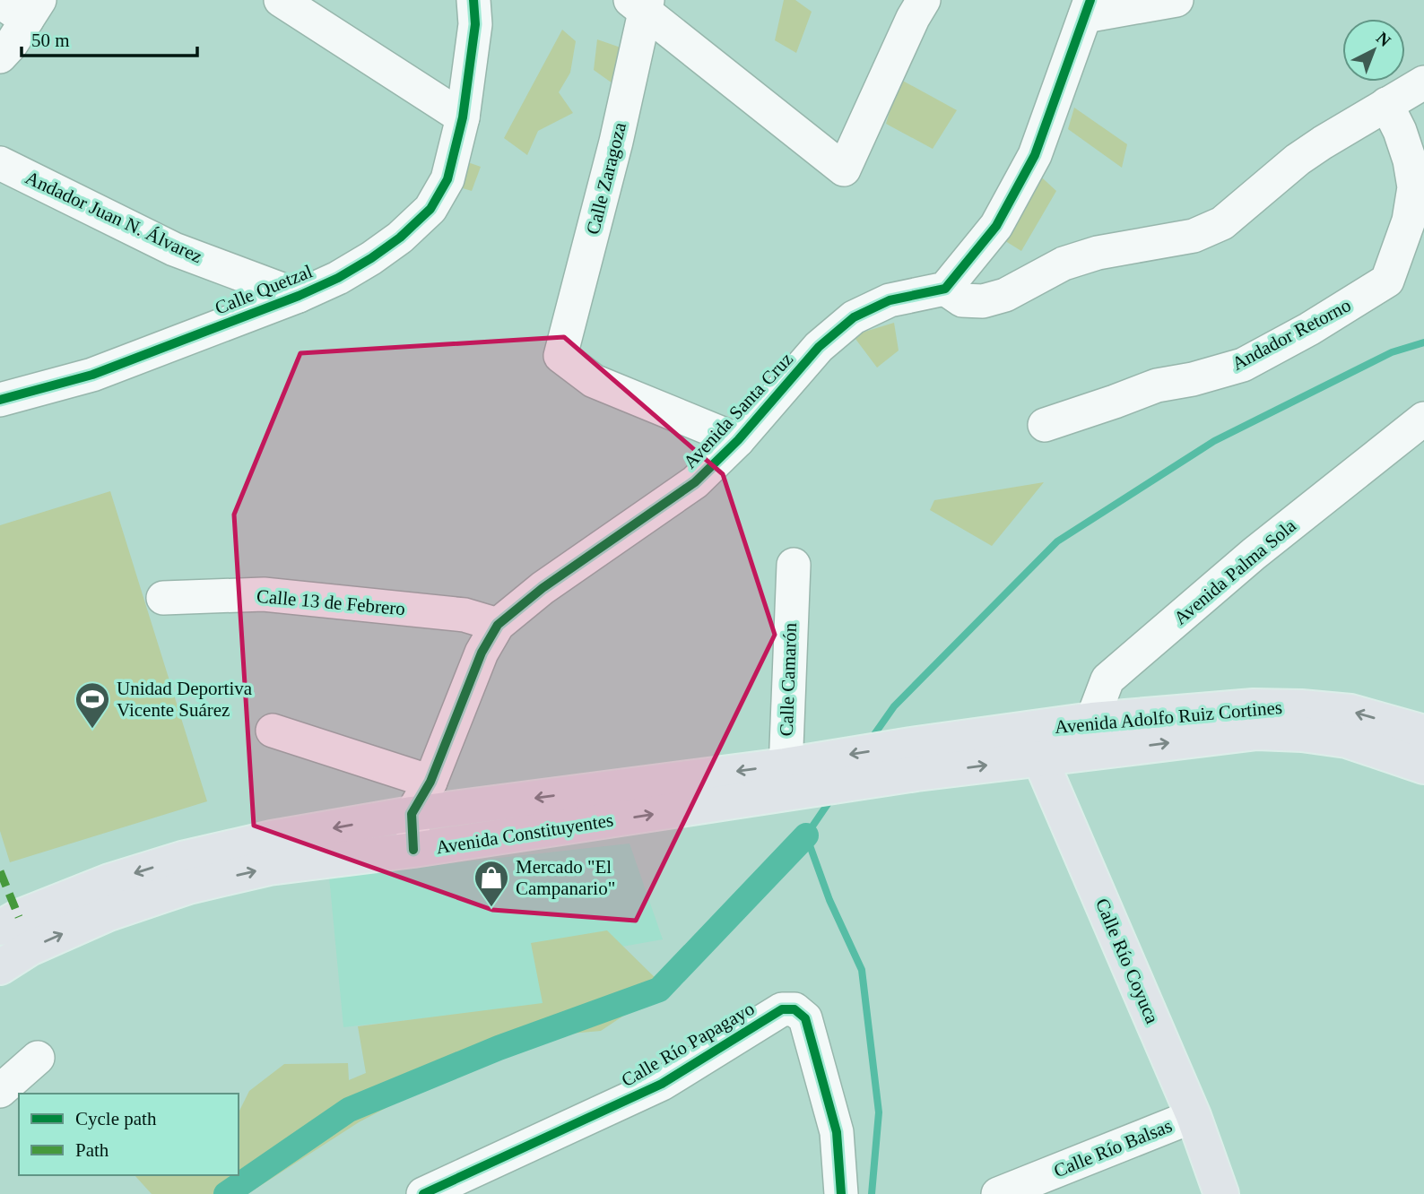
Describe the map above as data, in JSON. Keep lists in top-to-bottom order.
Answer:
{
  "streets": {
    "main road": ["Avenida Adolfo Ruiz Cortines", "Avenida Constituyentes", "Calle Río Coyuca"],
    "street": [
      "Calle Zaragoza",
      "Andador Juan N. Álvarez",
      "Calle Quetzal",
      "Andador Retorno",
      "Avenida Santa Cruz",
      "Avenida Palma Sola",
      "Calle 13 de Febrero",
      "Calle Camarón",
      "Calle Río Papagayo",
      "Calle Río Balsas"
    ]
  },
  "crossings": [
    ["Calle Zaragoza", "Avenida Santa Cruz"],
    ["Andador Juan N. Álvarez", "Calle Quetzal"],
    ["Avenida Santa Cruz", "Calle 13 de Febrero"],
    ["Avenida Santa Cruz", "Avenida Constituyentes"],
    ["Avenida Palma Sola", "Avenida Adolfo Ruiz Cortines"],
    ["Calle Camarón", "Avenida Constituyentes"],
    ["Avenida Adolfo Ruiz Cortines", "Avenida Constituyentes"],
    ["Avenida Adolfo Ruiz Cortines", "Calle Río Coyuca"],
    ["Calle Río Coyuca", "Calle Río Balsas"]
  ],
  "places": {
    "sports": ["Unidad Deportiva Vicente Suárez"],
    "shop": ["Mercado \"El Campanario\""]
  },
  "legend": ["Cycle path", "Path"],
  "scale_bar": "50 m",
  "north": "top right"
}
